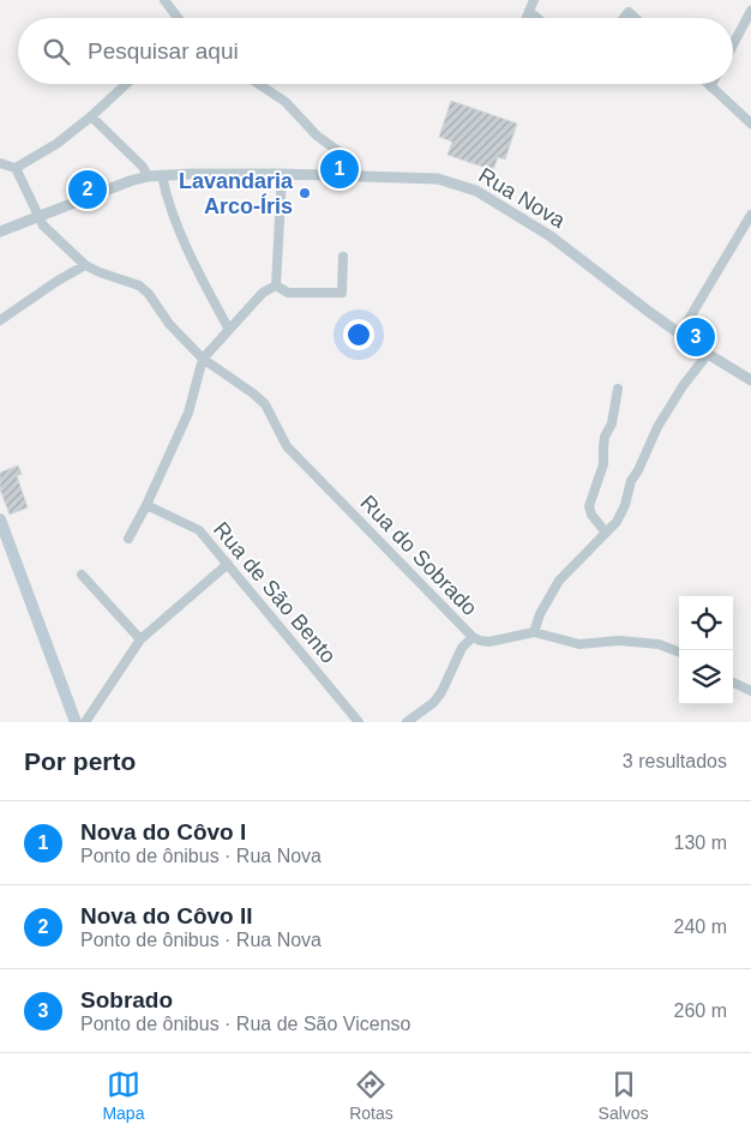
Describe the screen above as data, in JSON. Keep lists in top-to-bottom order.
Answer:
{
  "streets": {
    "street": ["Rua Nova", "Rua do Sobrado", "Rua de São Bento"]
  },
  "places": ["Lavandaria Arco-Íris"],
  "page": {
    "search": "Pesquisar aqui",
    "pins": ["1", "2", "3"],
    "heading": ["Por perto", "3 resultados"],
    "list": [
      {
        "mark": "1",
        "name": "Nova do Côvo I",
        "note": "Ponto de ônibus · Rua Nova",
        "value": "130 m"
      },
      {
        "mark": "2",
        "name": "Nova do Côvo II",
        "note": "Ponto de ônibus · Rua Nova",
        "value": "240 m"
      },
      {
        "mark": "3",
        "name": "Sobrado",
        "note": "Ponto de ônibus · Rua de São Vicenso",
        "value": "260 m"
      }
    ],
    "nav": ["Mapa", "Rotas", "Salvos"]
  }
}
